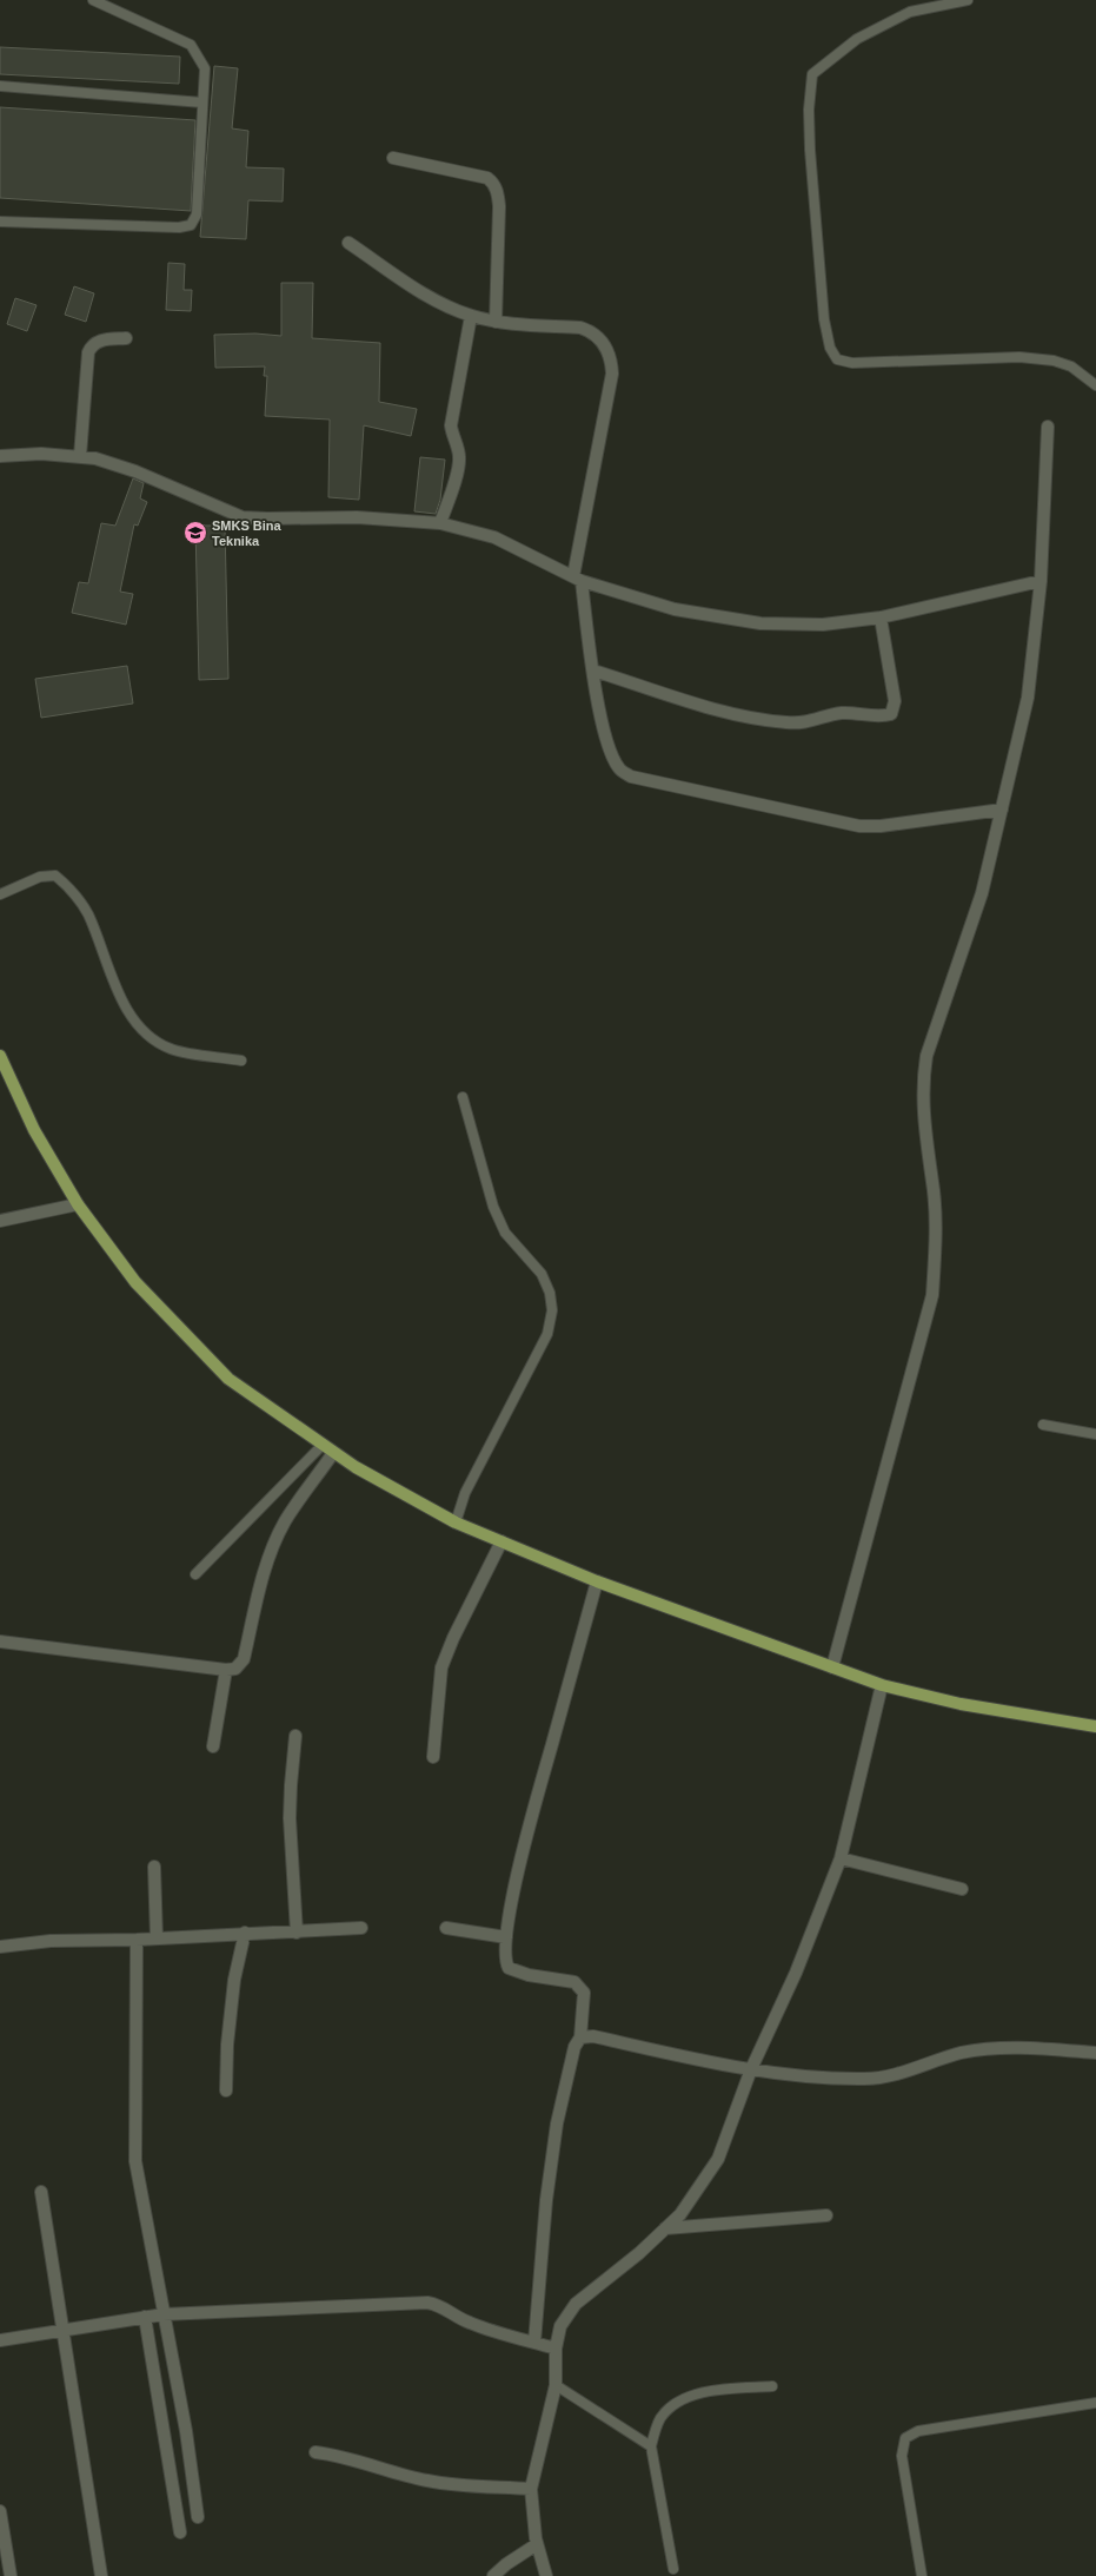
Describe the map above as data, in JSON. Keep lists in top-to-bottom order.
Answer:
{
  "places": {
    "school or university": ["SMKS Bina Teknika"]
  }
}
